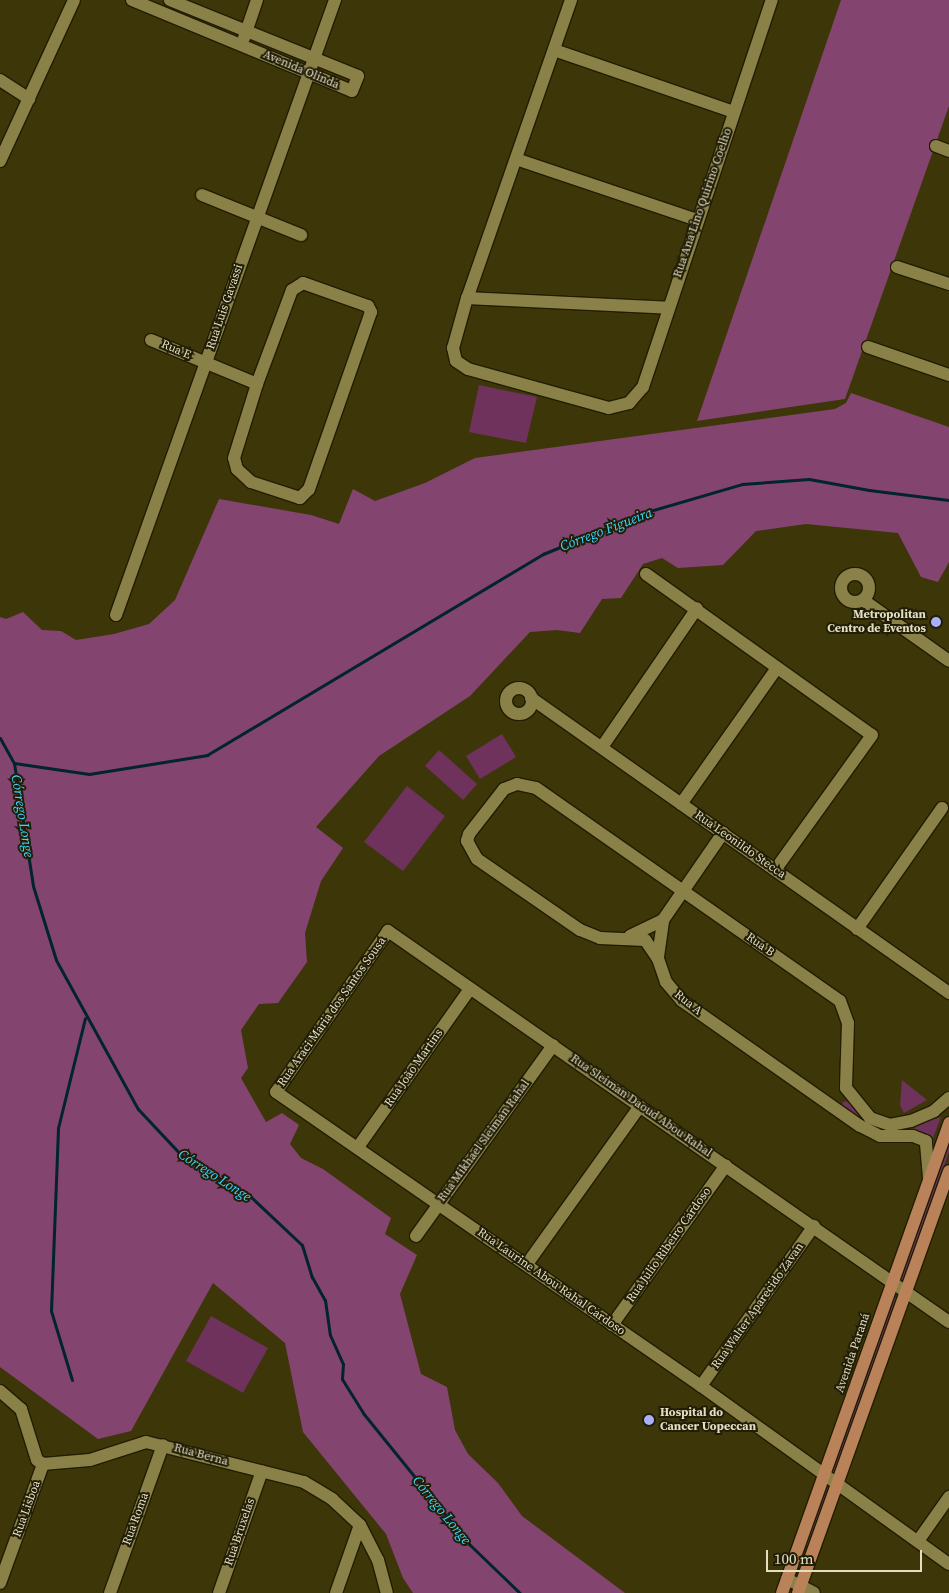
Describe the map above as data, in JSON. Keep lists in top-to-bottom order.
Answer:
{
  "streets": {
    "main road": ["Avenida Paraná"],
    "street": [
      "Avenida Olinda",
      "Rua Ana Lino Quirino Coelho",
      "Rua Luis Gavassi",
      "Rua E",
      "Rua Leonildo Stecca",
      "Rua B",
      "Rua A",
      "Rua Araci Maria dos Santos Sousa",
      "Rua João Martins",
      "Rua Sleiman Daoud Abou Rahal",
      "Rua Mikhael Sleiman Rahal",
      "Rua Julio Ribeiro Cardoso",
      "Rua Laurine Abou Rahal Cardoso",
      "Rua Walter Aparecido Zavan",
      "Rua Berna",
      "Rua Lisboa",
      "Rua Roma",
      "Rua Bruxelas"
    ]
  },
  "crossings": [
    ["Avenida Olinda", "Rua Luis Gavassi"],
    ["Rua Luis Gavassi", "Rua E"],
    ["Rua B", "Rua A"],
    ["Rua Araci Maria dos Santos Sousa", "Rua Sleiman Daoud Abou Rahal"],
    ["Rua Araci Maria dos Santos Sousa", "Rua Laurine Abou Rahal Cardoso"],
    ["Rua João Martins", "Rua Sleiman Daoud Abou Rahal"],
    ["Rua João Martins", "Rua Laurine Abou Rahal Cardoso"],
    ["Rua Sleiman Daoud Abou Rahal", "Rua Mikhael Sleiman Rahal"],
    ["Rua Sleiman Daoud Abou Rahal", "Rua Julio Ribeiro Cardoso"],
    ["Rua Sleiman Daoud Abou Rahal", "Rua Walter Aparecido Zavan"],
    ["Rua Sleiman Daoud Abou Rahal", "Avenida Paraná"],
    ["Rua Mikhael Sleiman Rahal", "Rua Laurine Abou Rahal Cardoso"],
    ["Rua Julio Ribeiro Cardoso", "Rua Laurine Abou Rahal Cardoso"],
    ["Rua Laurine Abou Rahal Cardoso", "Rua Walter Aparecido Zavan"],
    ["Rua Laurine Abou Rahal Cardoso", "Avenida Paraná"],
    ["Rua Berna", "Rua Lisboa"],
    ["Rua Berna", "Rua Roma"],
    ["Rua Berna", "Rua Bruxelas"]
  ],
  "water": ["Córrego Figueira", "Córrego Longe"],
  "places": ["Metropolitan Centro de Eventos", "Hospital do Cancer Uopeccan"],
  "scale_bar": "100 m"
}
